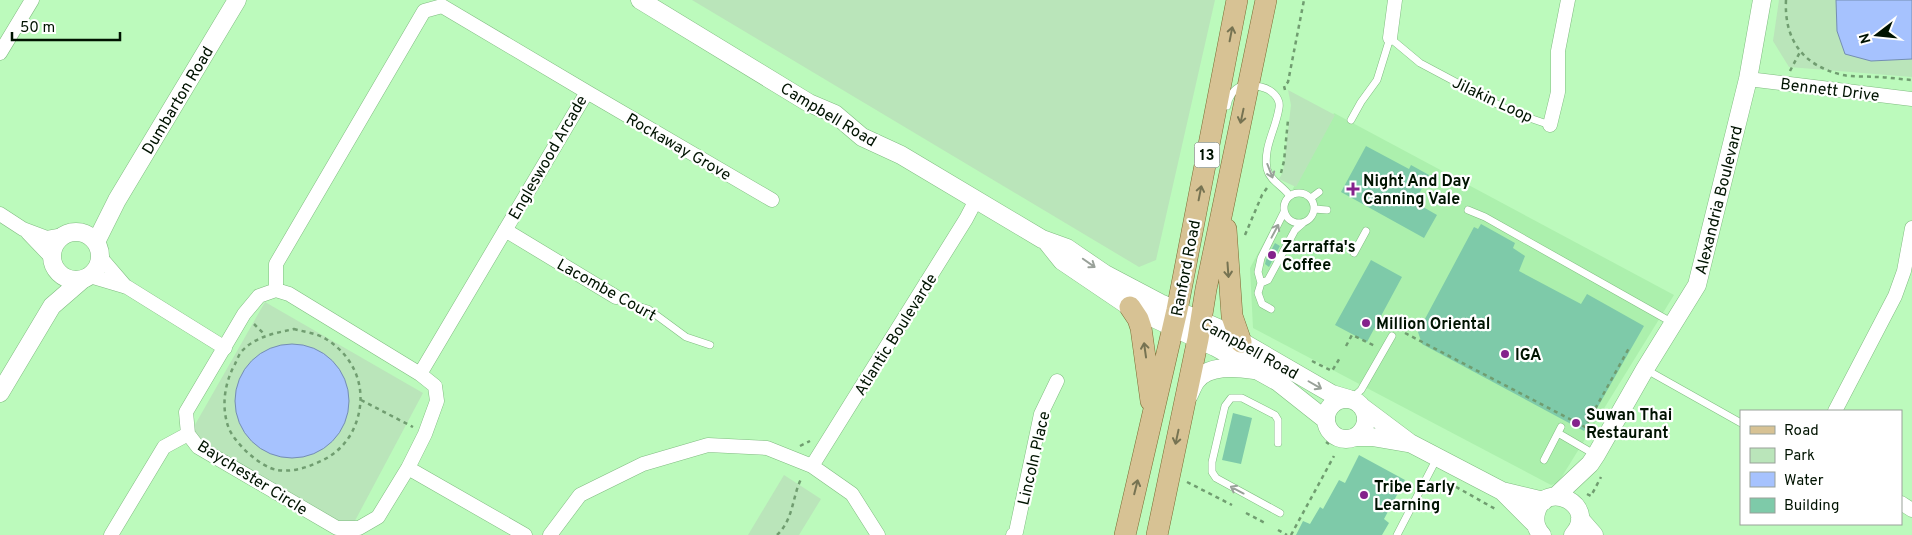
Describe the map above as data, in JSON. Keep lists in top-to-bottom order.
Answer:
{
  "streets": {
    "main road": ["13", "Ranford Road"],
    "street": [
      "Bennett Drive",
      "Jilakin Loop",
      "Dumbarton Road",
      "Campbell Road",
      "Rockaway Grove",
      "Engleswood Arcade",
      "Alexandria Boulevard",
      "Lacombe Court",
      "Atlantic Boulevarde",
      "Lincoln Place",
      "Baychester Circle"
    ]
  },
  "crossings": [
    ["Bennett Drive", "Alexandria Boulevard"],
    ["Campbell Road", "Alexandria Boulevard"],
    ["Campbell Road", "Ranford Road"],
    ["Campbell Road", "Atlantic Boulevarde"],
    ["Rockaway Grove", "Engleswood Arcade"],
    ["Engleswood Arcade", "Lacombe Court"],
    ["Engleswood Arcade", "Baychester Circle"]
  ],
  "places": {
    "health": ["Night And Day Canning Vale"],
    "other": [
      "Zarraffa's Coffee",
      "Million Oriental",
      "IGA",
      "Suwan Thai Restaurant",
      "Tribe Early Learning"
    ]
  },
  "legend": [
    "Road",
    "Park",
    "Water",
    "Building"
  ],
  "scale_bar": "50 m",
  "north": "left"
}
